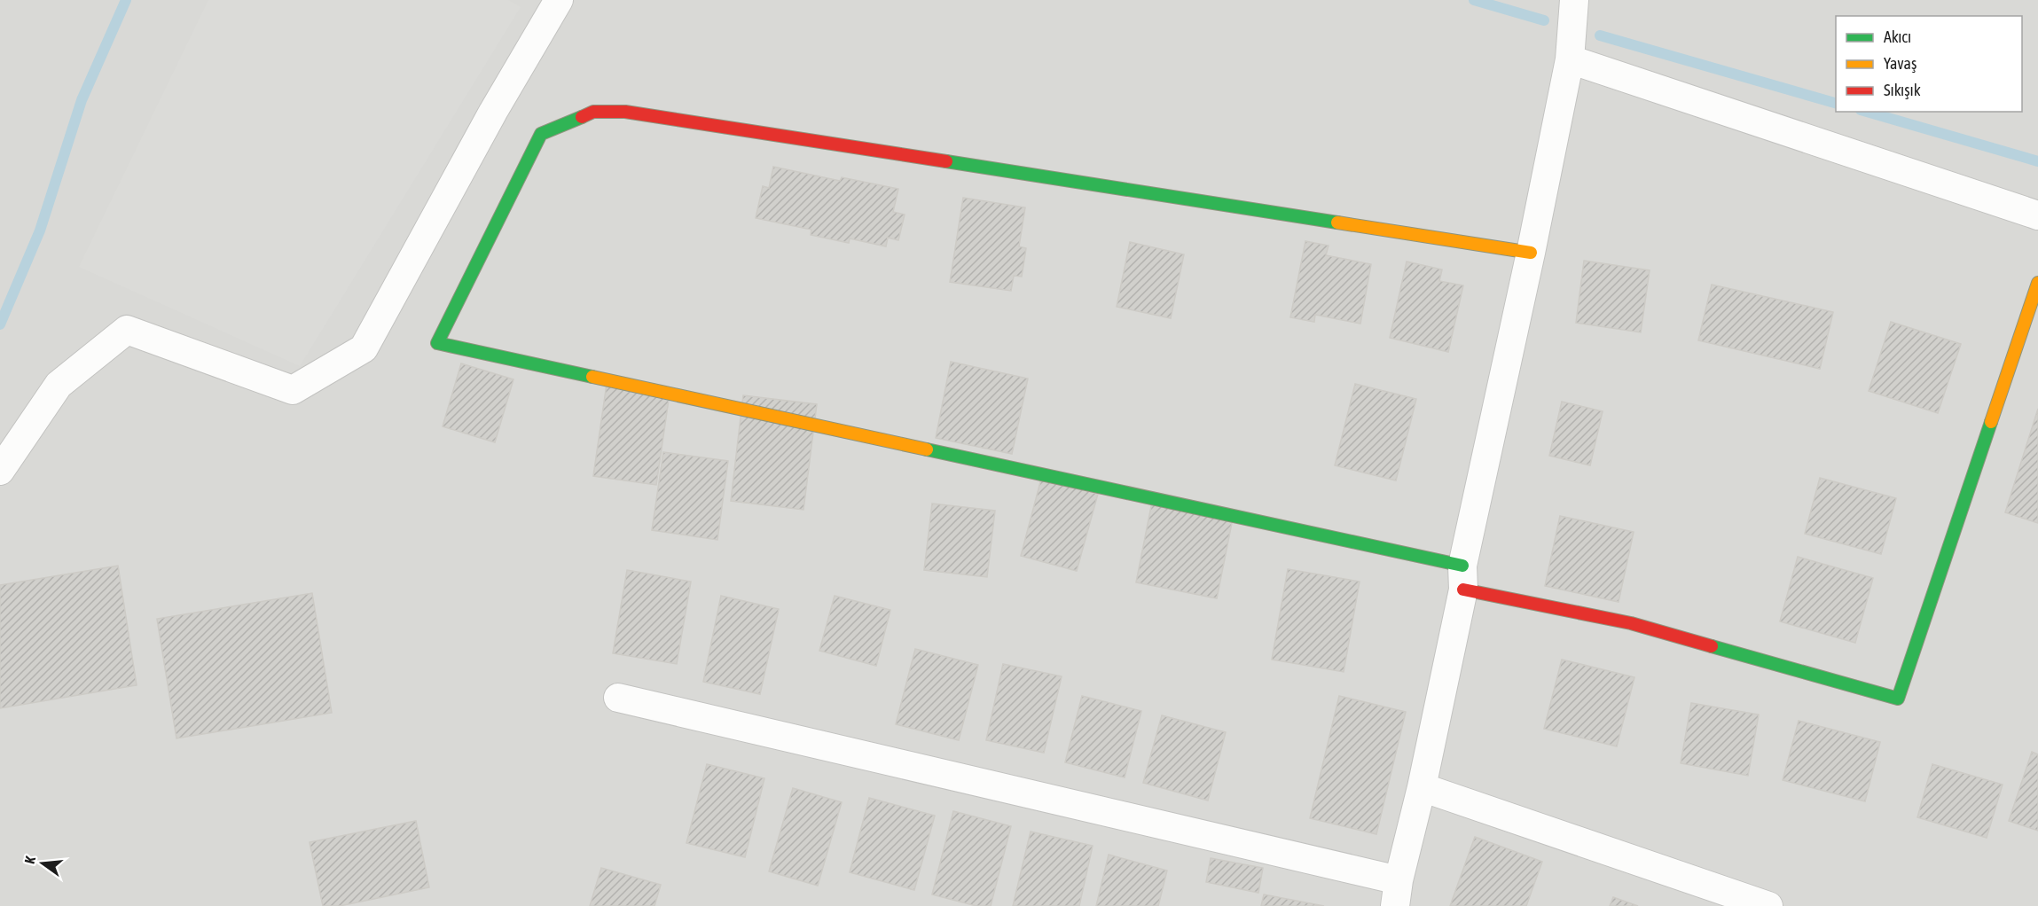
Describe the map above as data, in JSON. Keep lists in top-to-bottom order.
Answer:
{
  "legend": ["Akıcı", "Yavaş", "Sıkışık"],
  "north": "left"
}
